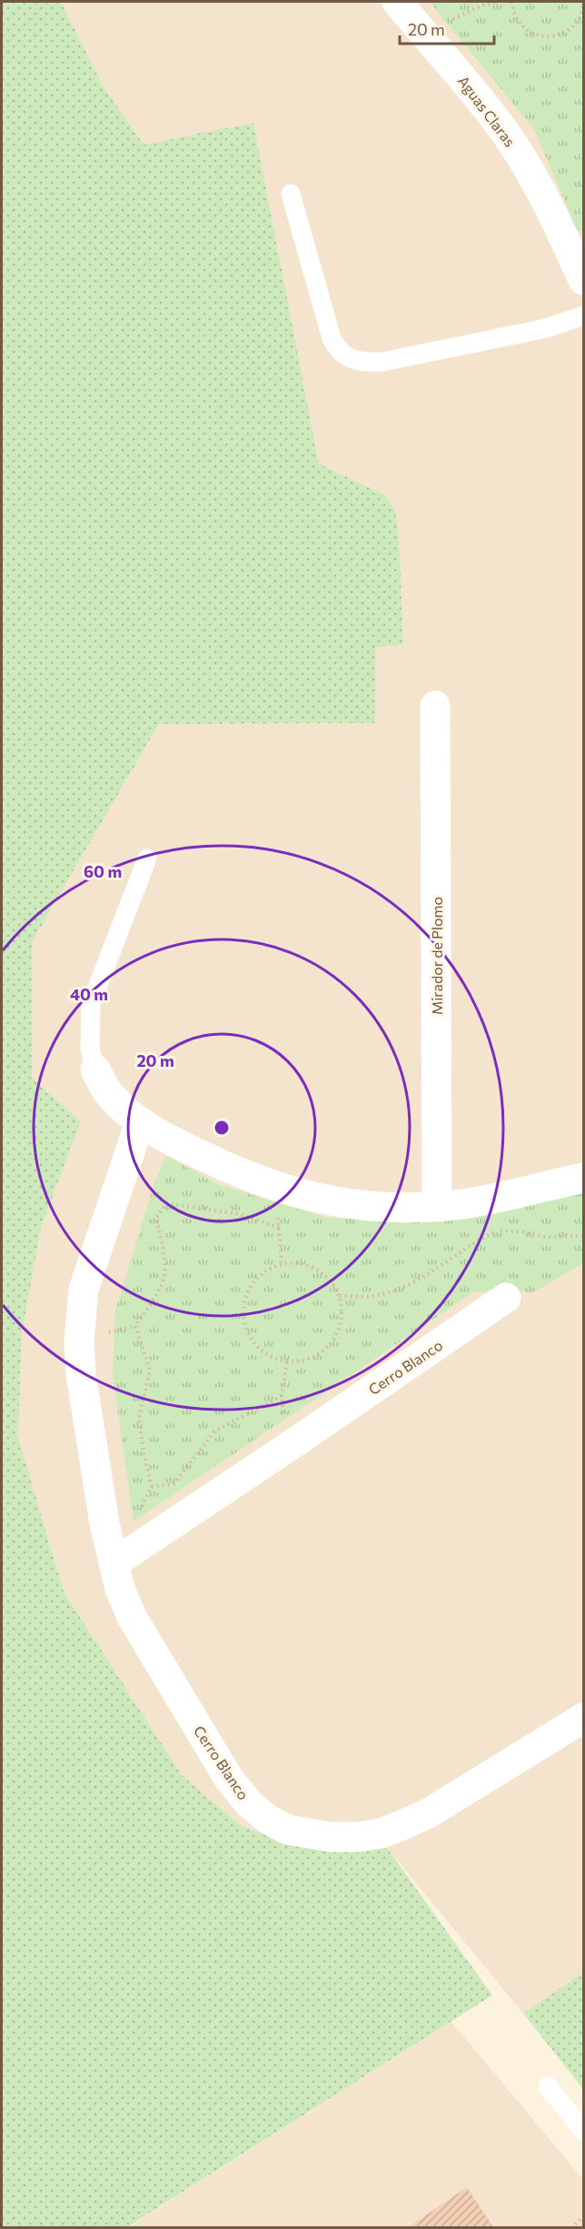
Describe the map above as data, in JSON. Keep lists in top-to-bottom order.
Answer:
{
  "streets": {
    "street": ["Aguas Claras", "Mirador de Plomo", "Cerro Blanco"]
  },
  "scale_bar": "20 m",
  "rings": ["60 m", "40 m", "20 m"]
}
